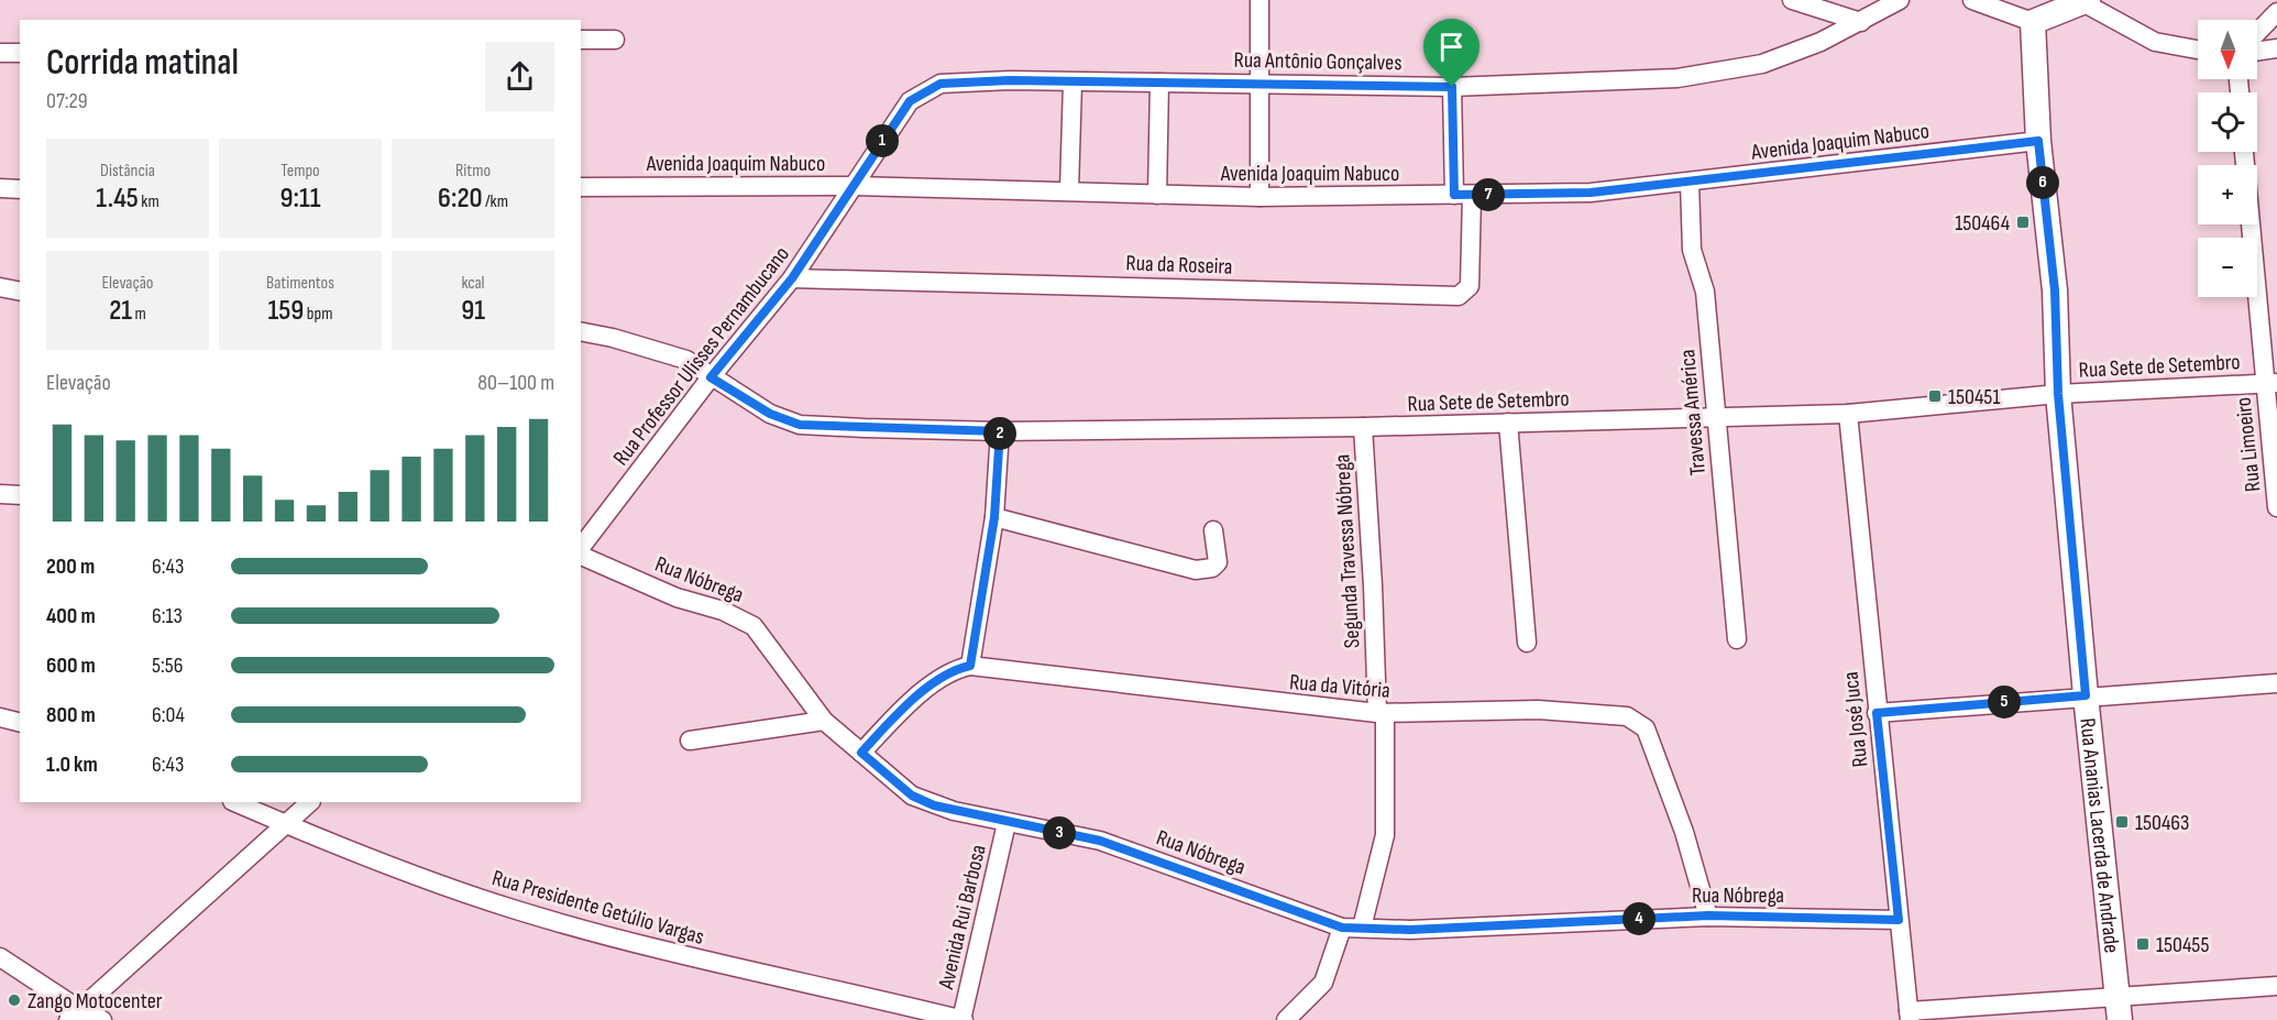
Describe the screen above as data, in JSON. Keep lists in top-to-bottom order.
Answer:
{
  "streets": {
    "street": [
      "Rua Antônio Gonçalves",
      "Avenida Joaquim Nabuco",
      "Rua da Roseira",
      "Rua Professor Ulisses Pernambucano",
      "Rua Sete de Setembro",
      "Travessa América",
      "Rua Limoeiro",
      "Segunda Travessa Nóbrega",
      "Rua Nóbrega",
      "Rua da Vitória",
      "Rua José Juca",
      "Rua Ananias Lacerda de Andrade",
      "Rua Presidente Getúlio Vargas",
      "Avenida Rui Barbosa"
    ]
  },
  "crossings": [
    ["Rua Antônio Gonçalves", "Avenida Joaquim Nabuco"],
    ["Rua Antônio Gonçalves", "Rua da Roseira"],
    ["Rua Antônio Gonçalves", "Rua Professor Ulisses Pernambucano"],
    ["Avenida Joaquim Nabuco", "Rua da Roseira"],
    ["Avenida Joaquim Nabuco", "Rua Professor Ulisses Pernambucano"],
    ["Avenida Joaquim Nabuco", "Travessa América"],
    ["Avenida Joaquim Nabuco", "Rua Ananias Lacerda de Andrade"],
    ["Rua da Roseira", "Rua Professor Ulisses Pernambucano"],
    ["Rua Professor Ulisses Pernambucano", "Rua Sete de Setembro"],
    ["Rua Sete de Setembro", "Travessa América"],
    ["Rua Sete de Setembro", "Rua Limoeiro"],
    ["Rua Sete de Setembro", "Segunda Travessa Nóbrega"],
    ["Rua Sete de Setembro", "Rua José Juca"],
    ["Rua Sete de Setembro", "Rua Ananias Lacerda de Andrade"],
    ["Segunda Travessa Nóbrega", "Rua Nóbrega"],
    ["Segunda Travessa Nóbrega", "Rua da Vitória"],
    ["Rua Nóbrega", "Rua da Vitória"],
    ["Rua Nóbrega", "Rua José Juca"],
    ["Rua Nóbrega", "Avenida Rui Barbosa"],
    ["Rua Presidente Getúlio Vargas", "Avenida Rui Barbosa"]
  ],
  "places": {
    "transit": [
      "150464",
      "150451",
      "150463",
      "150455"
    ],
    "other": ["Zango Motocenter"]
  },
  "north": "bottom",
  "page": {
    "map_buttons": ["+", "−"],
    "heading": ["Corrida matinal", "07:29"],
    "pins": [
      "1",
      "6",
      "7",
      "2",
      "5",
      "3",
      "4"
    ],
    "stats": [
      ["Distância", "1.45 km"],
      ["Tempo", "9:11"],
      ["Ritmo", "6:20 /km"],
      ["Elevação", "21 m"],
      ["Batimentos", "159 bpm"],
      ["kcal", "91"]
    ],
    "chart": ["Elevação", "80–100 m"],
    "list": [
      {
        "name": "200 m",
        "note": "6:43"
      },
      {
        "name": "400 m",
        "note": "6:13"
      },
      {
        "name": "600 m",
        "note": "5:56"
      },
      {
        "name": "800 m",
        "note": "6:04"
      },
      {
        "name": "1.0 km",
        "note": "6:43"
      }
    ]
  }
}
